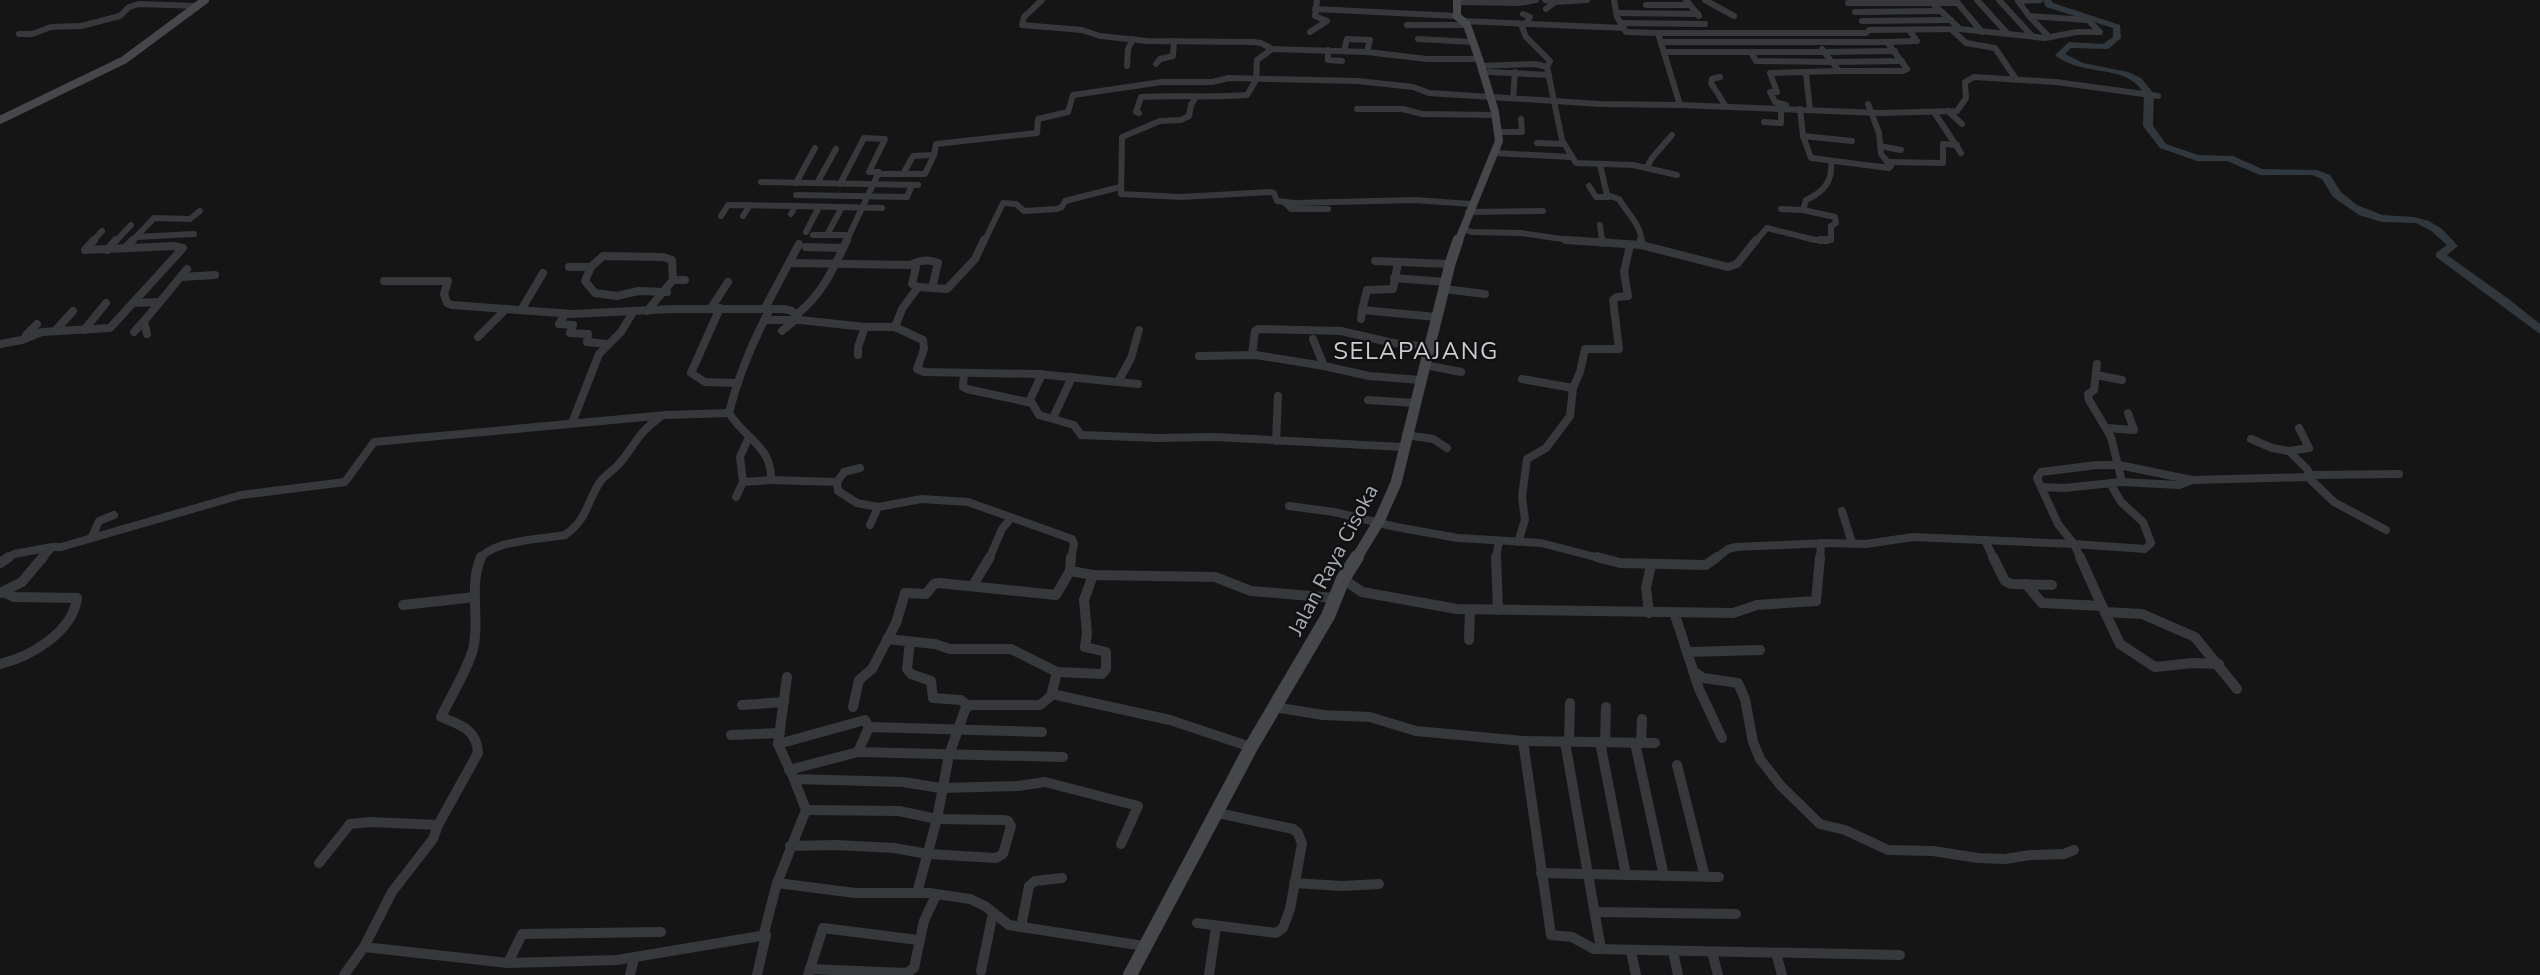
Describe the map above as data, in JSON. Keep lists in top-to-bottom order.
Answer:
{
  "streets": {
    "street": ["Jalan Raya Cisoka"]
  },
  "districts": ["SELAPAJANG"]
}
